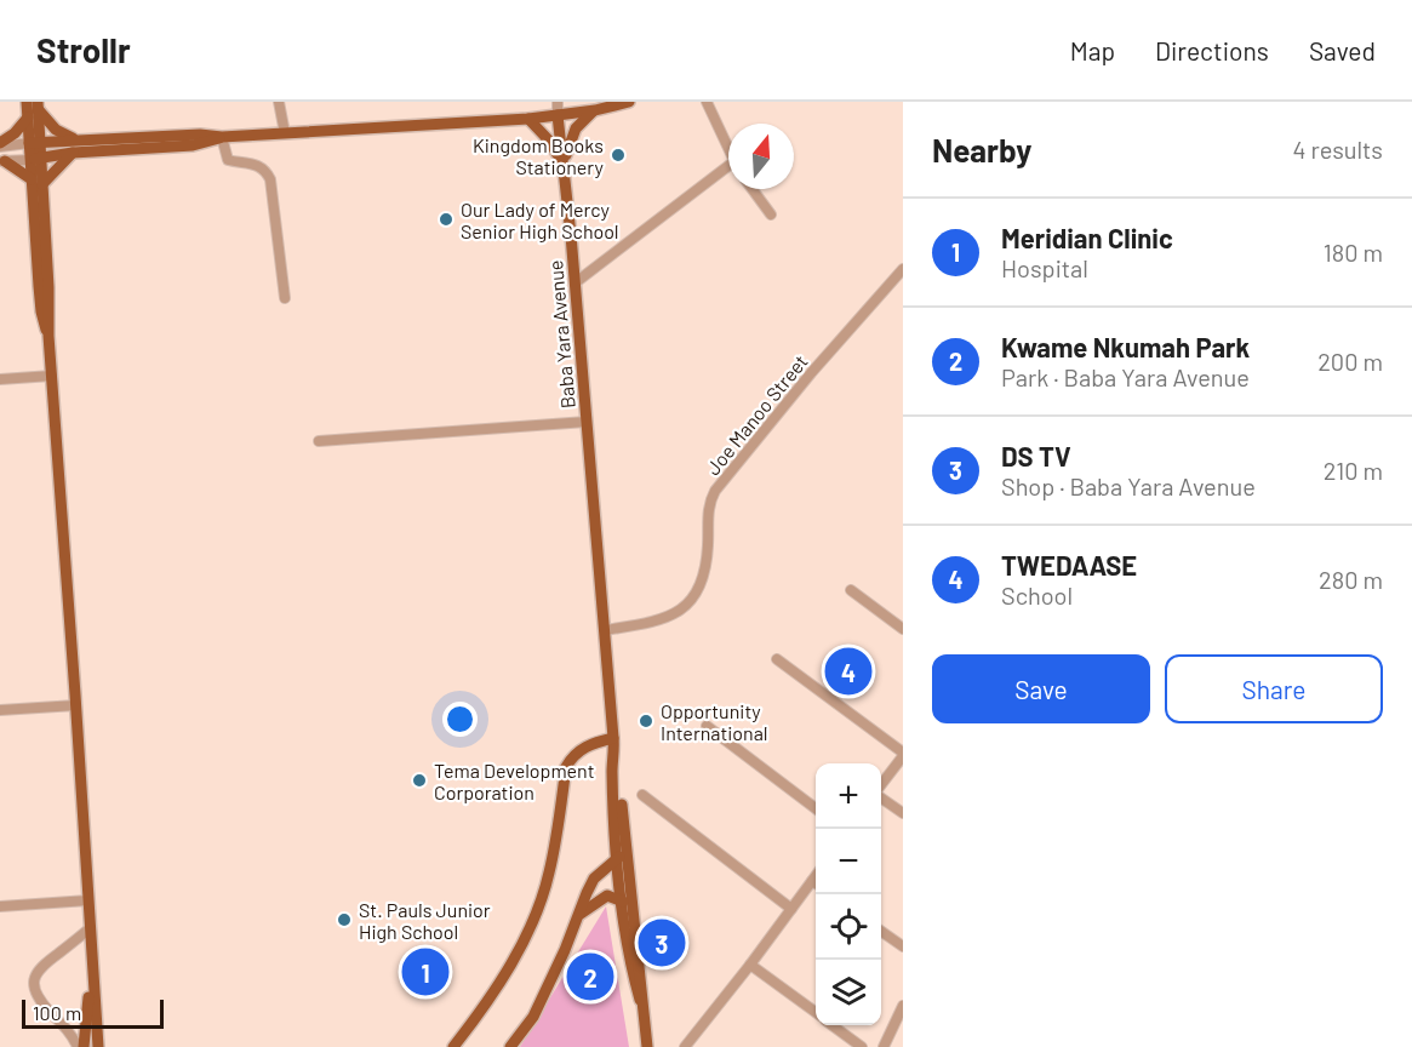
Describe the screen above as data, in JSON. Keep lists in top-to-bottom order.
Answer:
{
  "streets": {
    "main road": ["Baba Yara Avenue"],
    "street": ["Joe Manoo Street"]
  },
  "crossings": [
    ["Baba Yara Avenue", "Joe Manoo Street"]
  ],
  "places": [
    "Kingdom Books Stationery",
    "Our Lady of Mercy Senior High School",
    "Opportunity International",
    "Tema Development Corporation",
    "St. Pauls Junior High School"
  ],
  "scale_bar": "100 m",
  "north": "top",
  "page": {
    "header": "Strollr",
    "nav": ["Map", "Directions", "Saved"],
    "heading": ["Nearby", "4 results"],
    "list": [
      {
        "mark": "1",
        "name": "Meridian Clinic",
        "note": "Hospital",
        "value": "180 m"
      },
      {
        "mark": "2",
        "name": "Kwame Nkumah Park",
        "note": "Park · Baba Yara Avenue",
        "value": "200 m"
      },
      {
        "mark": "3",
        "name": "DS TV",
        "note": "Shop · Baba Yara Avenue",
        "value": "210 m"
      },
      {
        "mark": "4",
        "name": "TWEDAASE",
        "note": "School",
        "value": "280 m"
      }
    ],
    "buttons": ["Save", "Share"],
    "pins": [
      "4",
      "3",
      "1",
      "2"
    ],
    "map_buttons": ["+", "−"],
    "scale": "100 m"
  }
}
